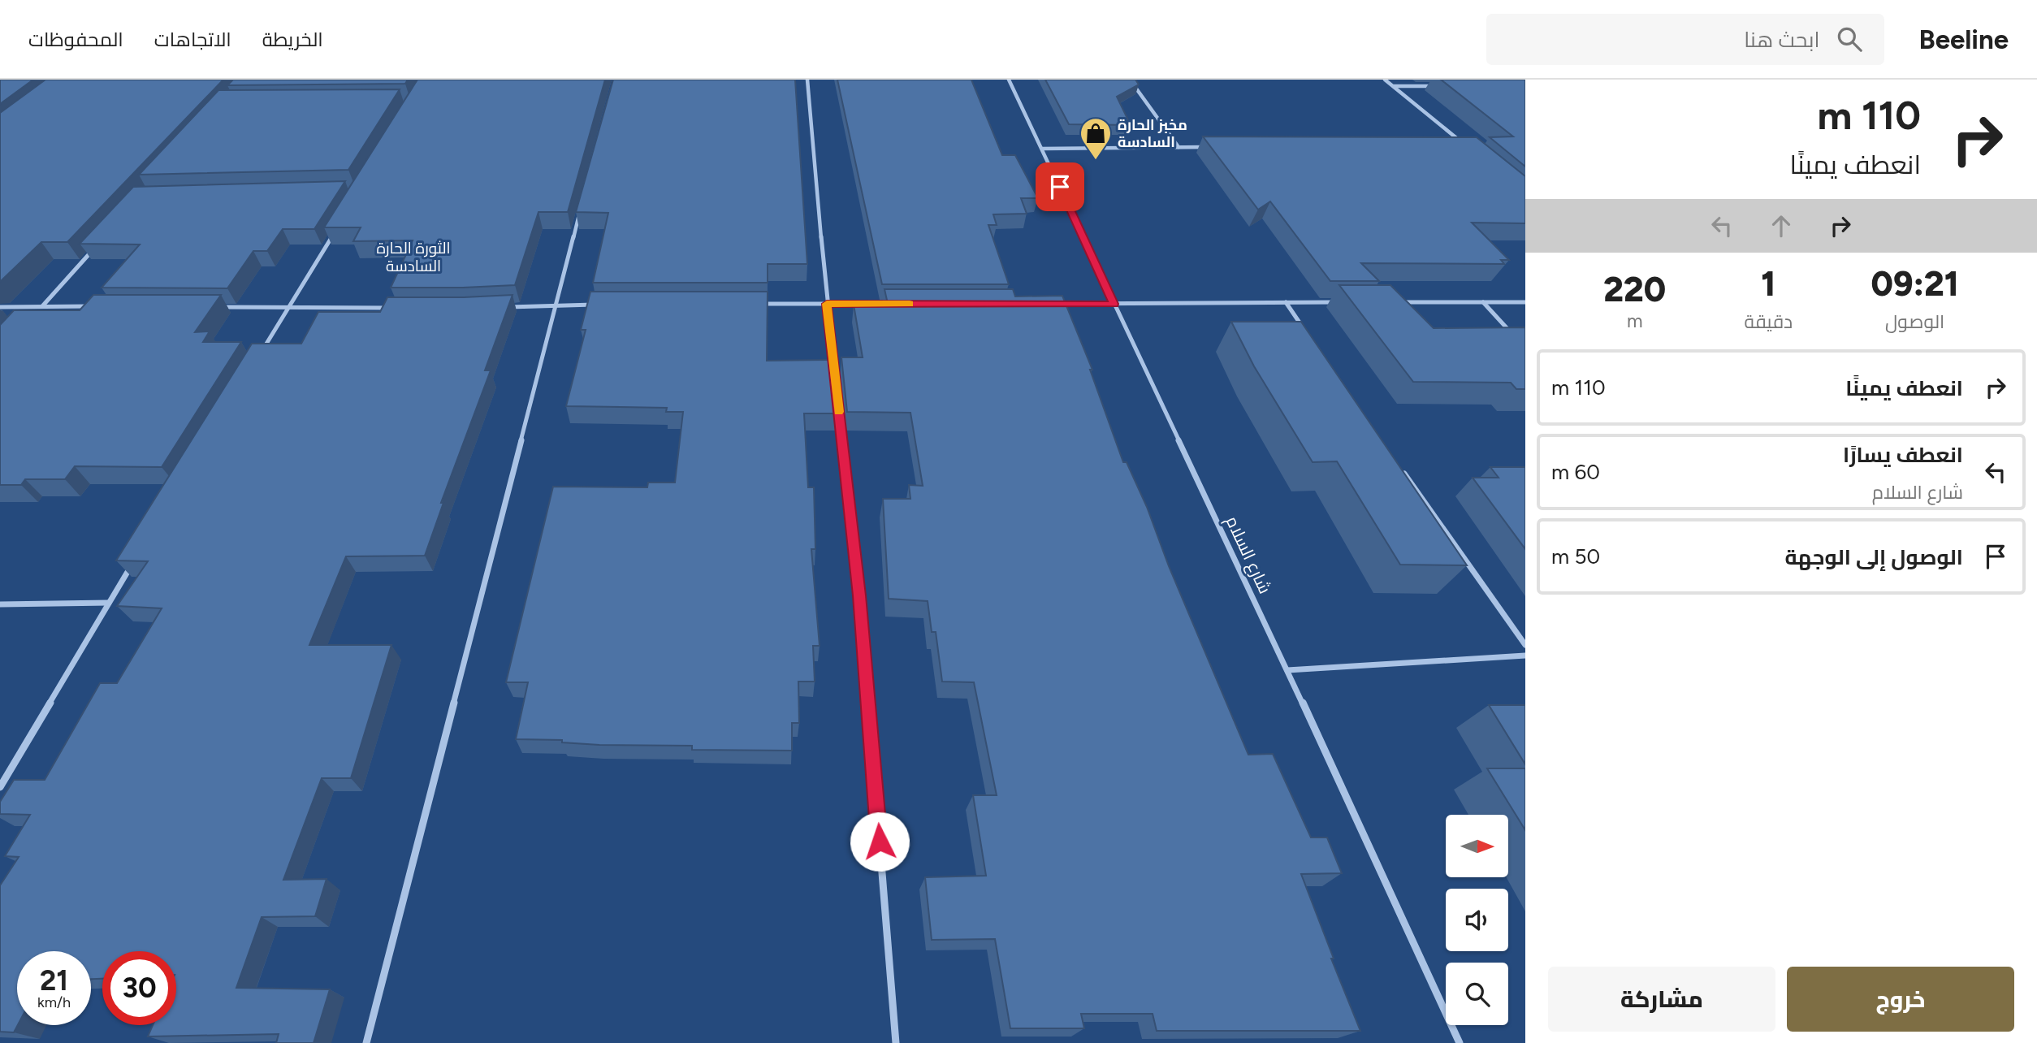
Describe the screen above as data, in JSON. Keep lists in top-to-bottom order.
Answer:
{
  "streets": {
    "street": ["شارع السلام"]
  },
  "districts": ["الثورة الحارة السادسة"],
  "places": {
    "shop": ["مخبز الحارة السادسة"]
  },
  "north": "right",
  "page": {
    "header": "Beeline",
    "search": "ابحث هنا",
    "nav": ["الخريطة", "الاتجاهات", "المحفوظات"],
    "turn": ["110 m", "انعطف يمينًا"],
    "eta": [
      "09:21",
      "الوصول",
      "1",
      "دقيقة",
      "220",
      "m"
    ],
    "list": [
      {
        "name": "انعطف يمينًا",
        "value": "110 m"
      },
      {
        "name": "انعطف يسارًا",
        "note": "شارع السلام",
        "value": "60 m"
      },
      {
        "name": "الوصول إلى الوجهة",
        "value": "50 m"
      }
    ],
    "speed": "21 km/h",
    "limit": "30",
    "buttons": ["خروج", "مشاركة"]
  }
}
